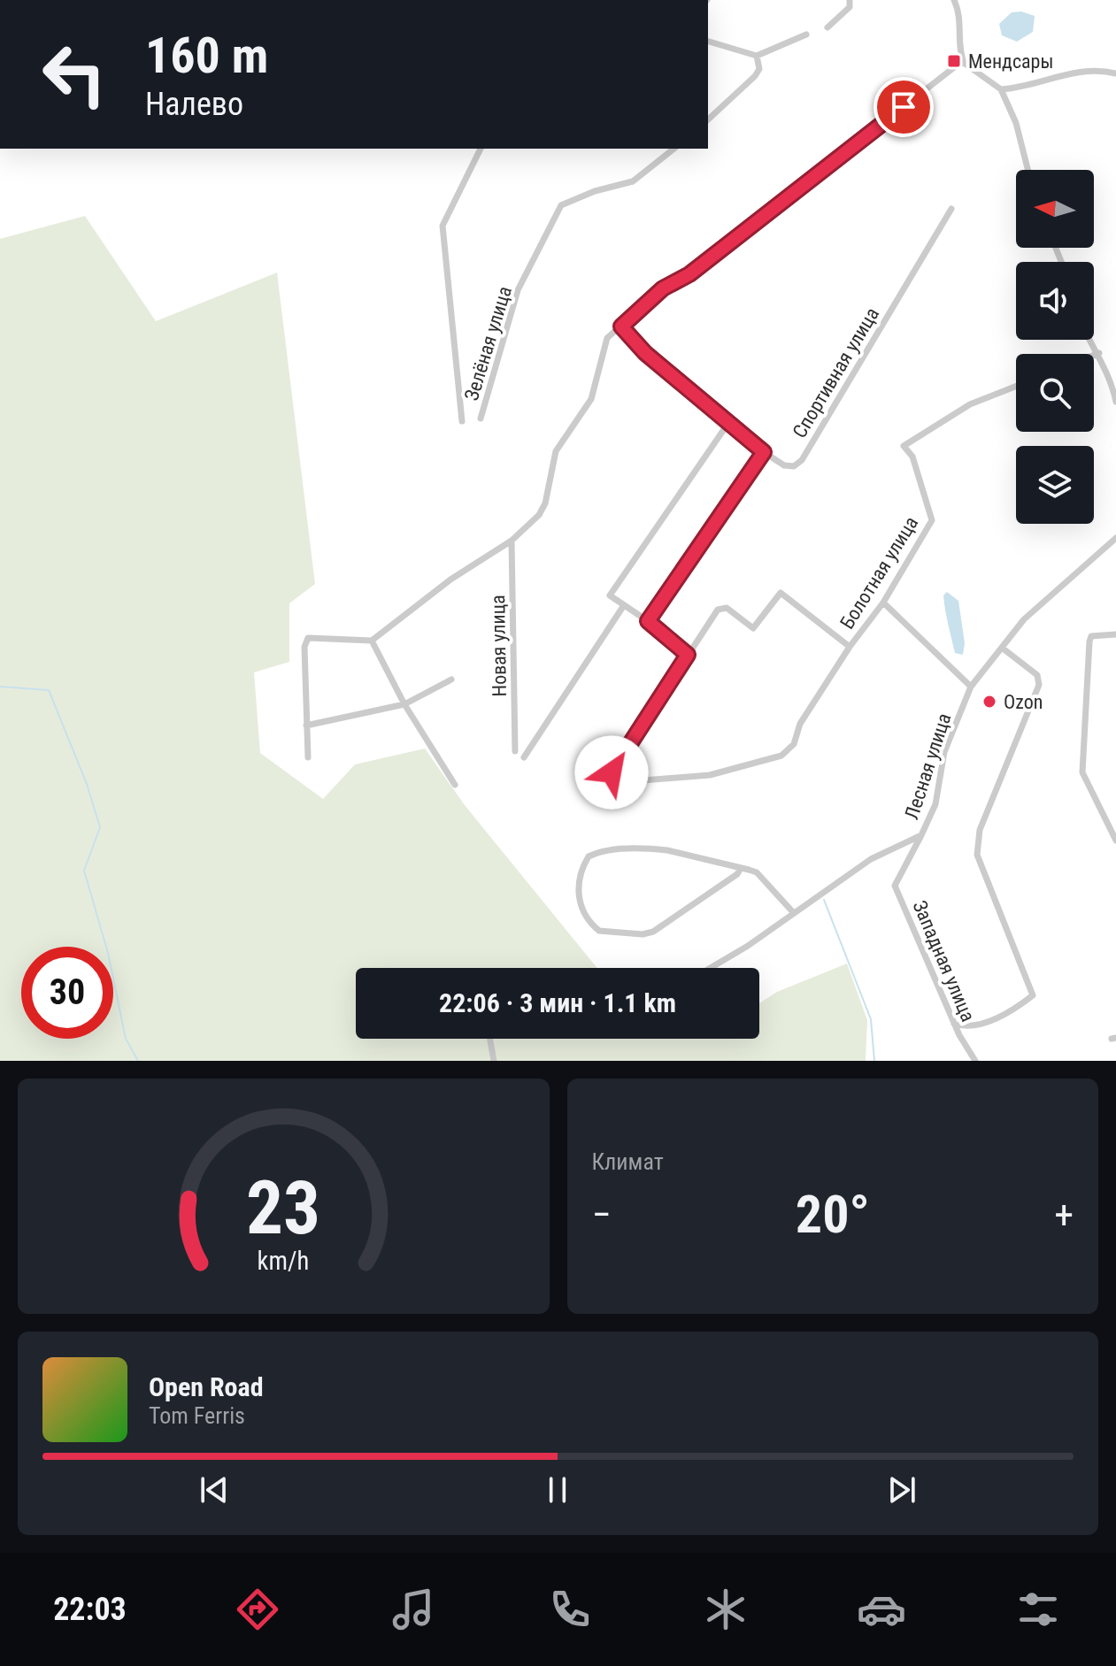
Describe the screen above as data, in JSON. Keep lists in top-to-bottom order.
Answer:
{
  "streets": {
    "street": [
      "Зелёная улица",
      "Спортивная улица",
      "Болотная улица",
      "Новая улица",
      "Лесная улица",
      "Западная улица"
    ]
  },
  "crossings": [
    ["Лесная улица", "Западная улица"]
  ],
  "places": {
    "transit": ["Мендсары"],
    "other": ["Ozon"]
  },
  "north": "left",
  "page": {
    "turn": ["160 m", "Налево"],
    "limit": "30",
    "trip": "22:06 · 3 мин · 1.1 km",
    "tile": "Климат",
    "heat": ["−", "20°", "+"],
    "song": ["Open Road", "Tom Ferris"],
    "tabs": "22:03",
    "gauge": ["23", "km/h"]
  }
}
